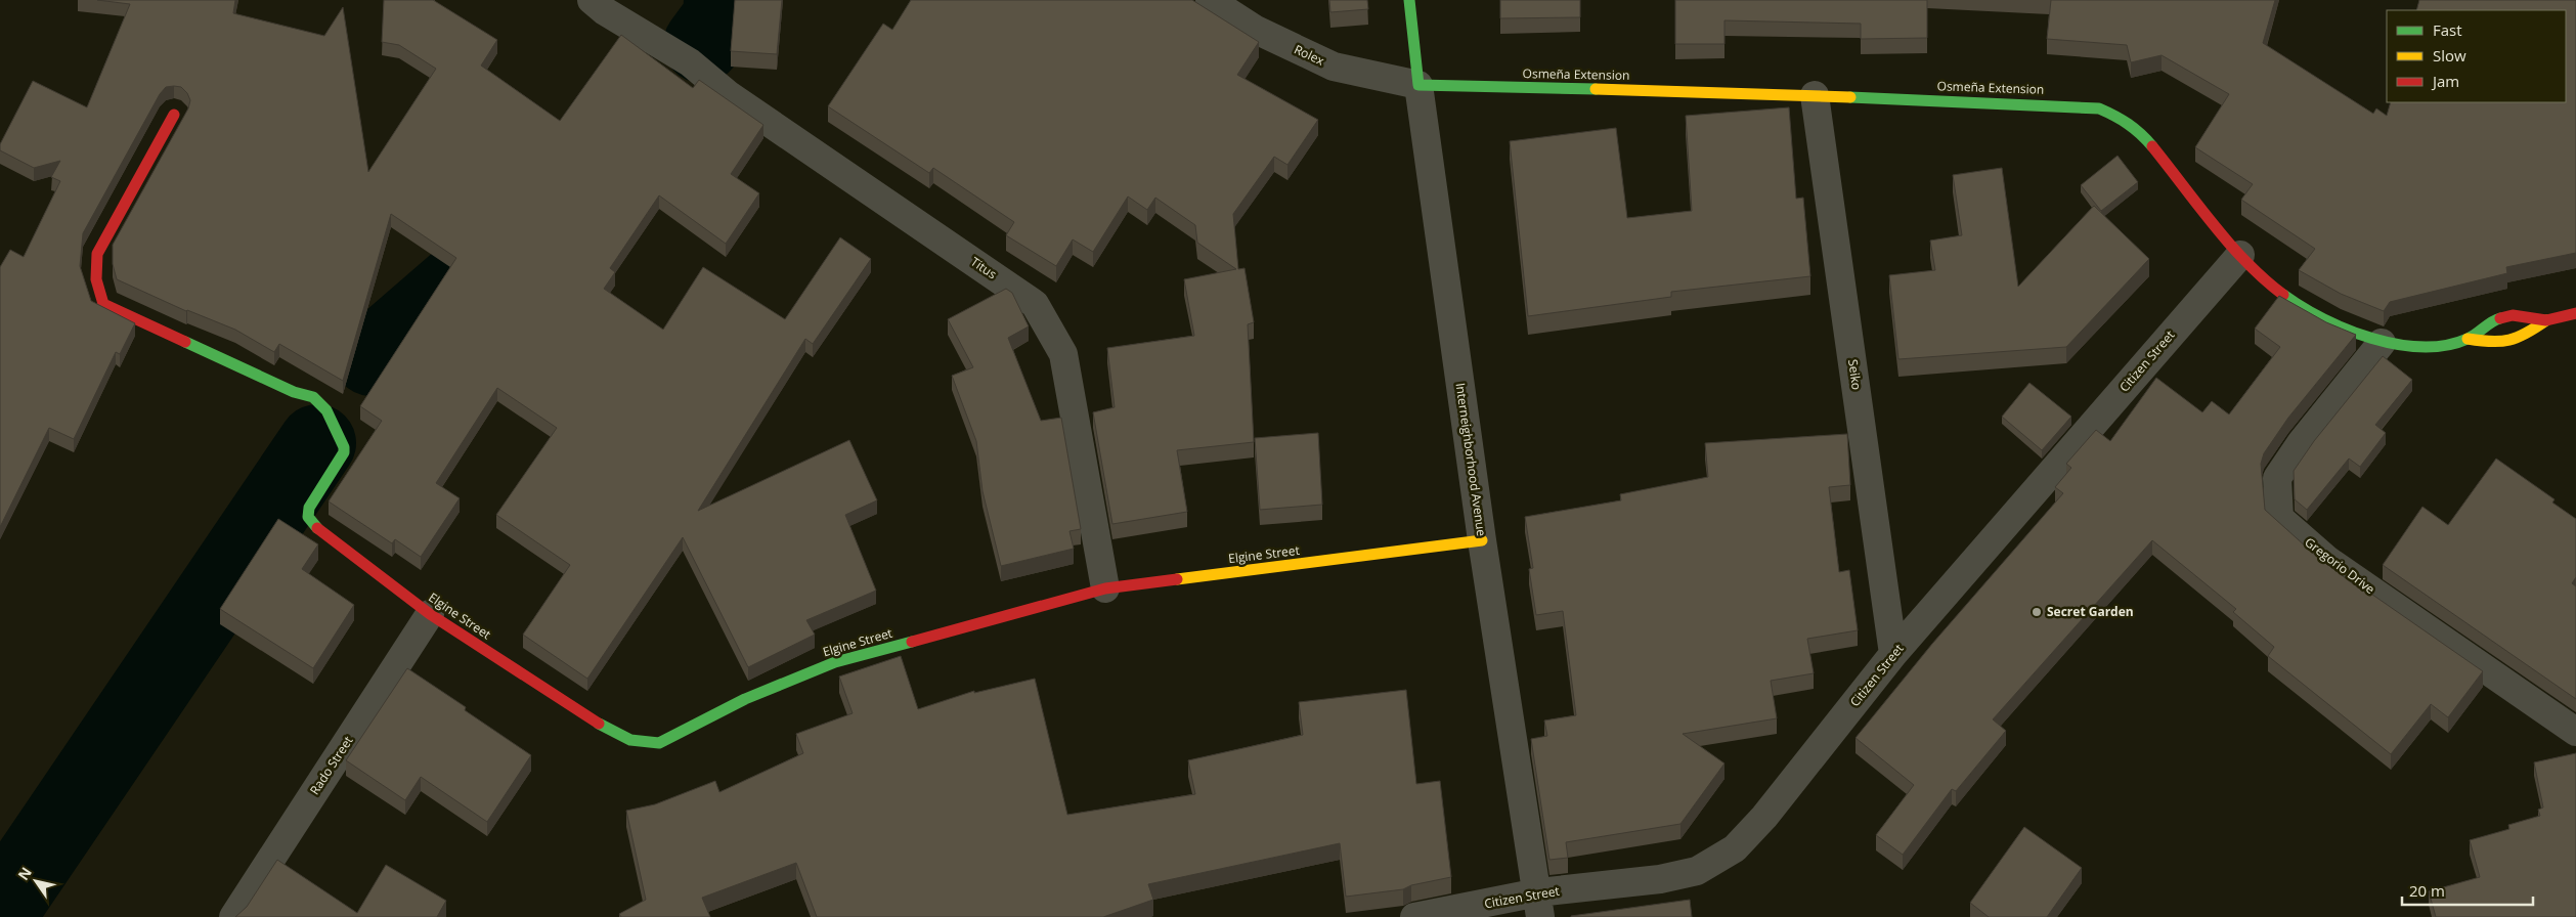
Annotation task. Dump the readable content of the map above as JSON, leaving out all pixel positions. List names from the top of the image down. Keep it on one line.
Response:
{"streets":{"street":["Rolex","Osmeña Extension","Titus","Citizen Street","Seiko","Interneighborhood Avenue","Elgine Street","Gregorio Drive","Rado Street"]},"crossings":[["Rolex","Osmeña Extension"],["Rolex","Interneighborhood Avenue"],["Osmeña Extension","Citizen Street"],["Osmeña Extension","Seiko"],["Osmeña Extension","Interneighborhood Avenue"],["Osmeña Extension","Gregorio Drive"],["Titus","Elgine Street"],["Citizen Street","Seiko"],["Citizen Street","Interneighborhood Avenue"],["Interneighborhood Avenue","Elgine Street"],["Elgine Street","Rado Street"]],"places":["Secret Garden"],"legend":["Fast","Slow","Jam"],"scale_bar":"20 m","north":"top left"}
